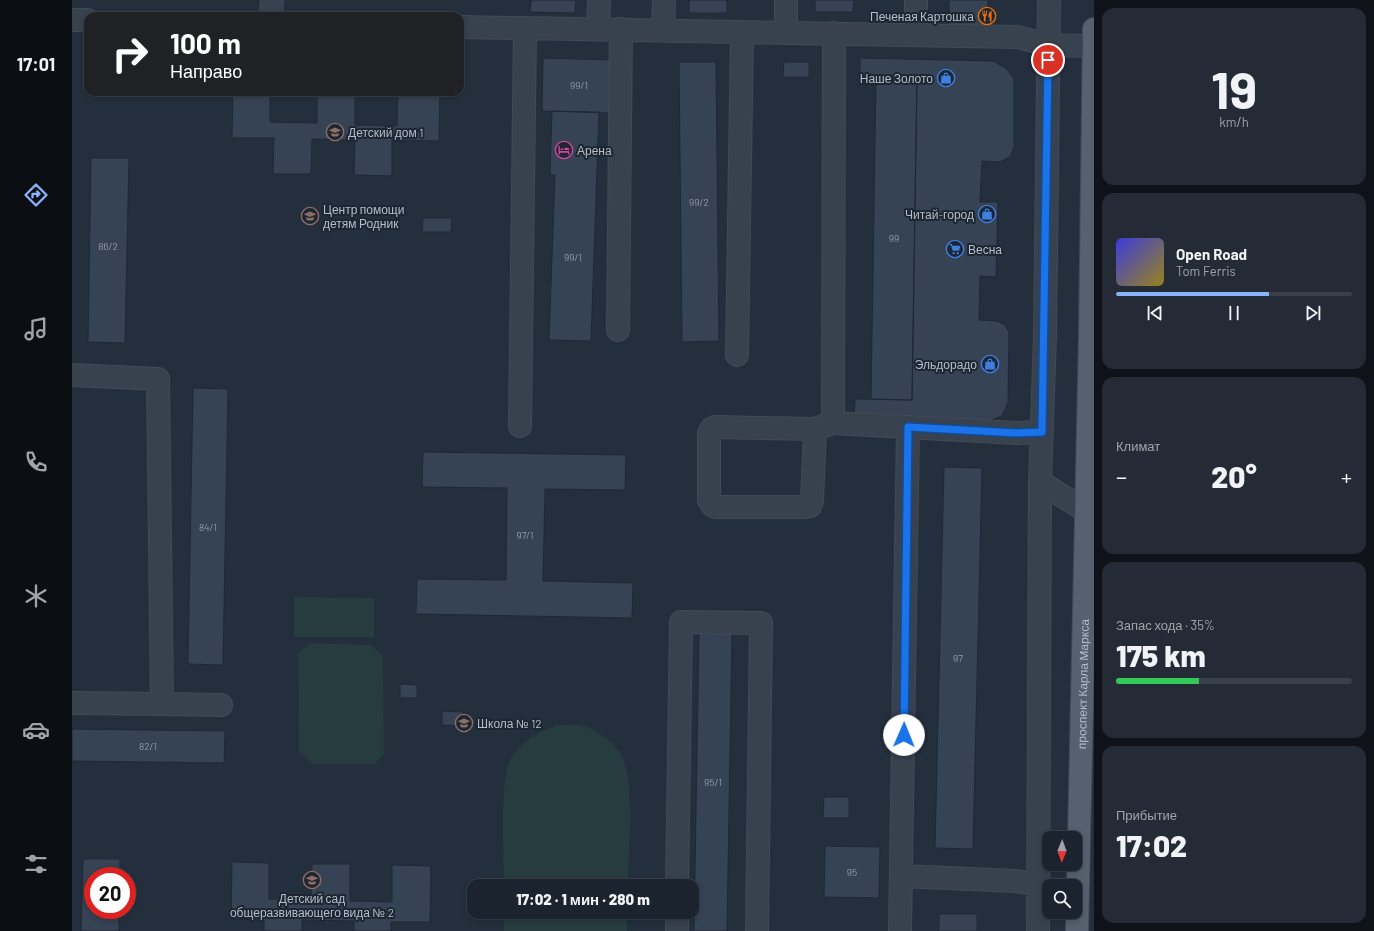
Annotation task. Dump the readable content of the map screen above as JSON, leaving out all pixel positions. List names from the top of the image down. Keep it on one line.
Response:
{"streets":{"main road":["проспект Карла Маркса"]},"places":{"restaurant":["Печеная Картошка"],"shop":["Наше Золото","Читай-город","Эльдорадо"],"school or university":["Детский дом 1","Центр помощи детям Родник","Школа № 12","Детский сад общеразвивающего вида № 2"],"hotel":["Арена"],"supermarket":["Весна"]},"house_numbers":["99/1","99/2","99","86/2","99/1","84/1","97/1","97","82/1","95/1","95"],"north":"bottom","page":{"tabs":"17:01","tile":[["19","km/h"],"Климат",["Запас хода · 35%","175 km"],["Прибытие","17:02"]],"turn":["100 m","Направо"],"song":["Open Road","Tom Ferris"],"heat":["−","20°","+"],"limit":"20","trip":"17:02 · 1 мин · 280 m"}}
